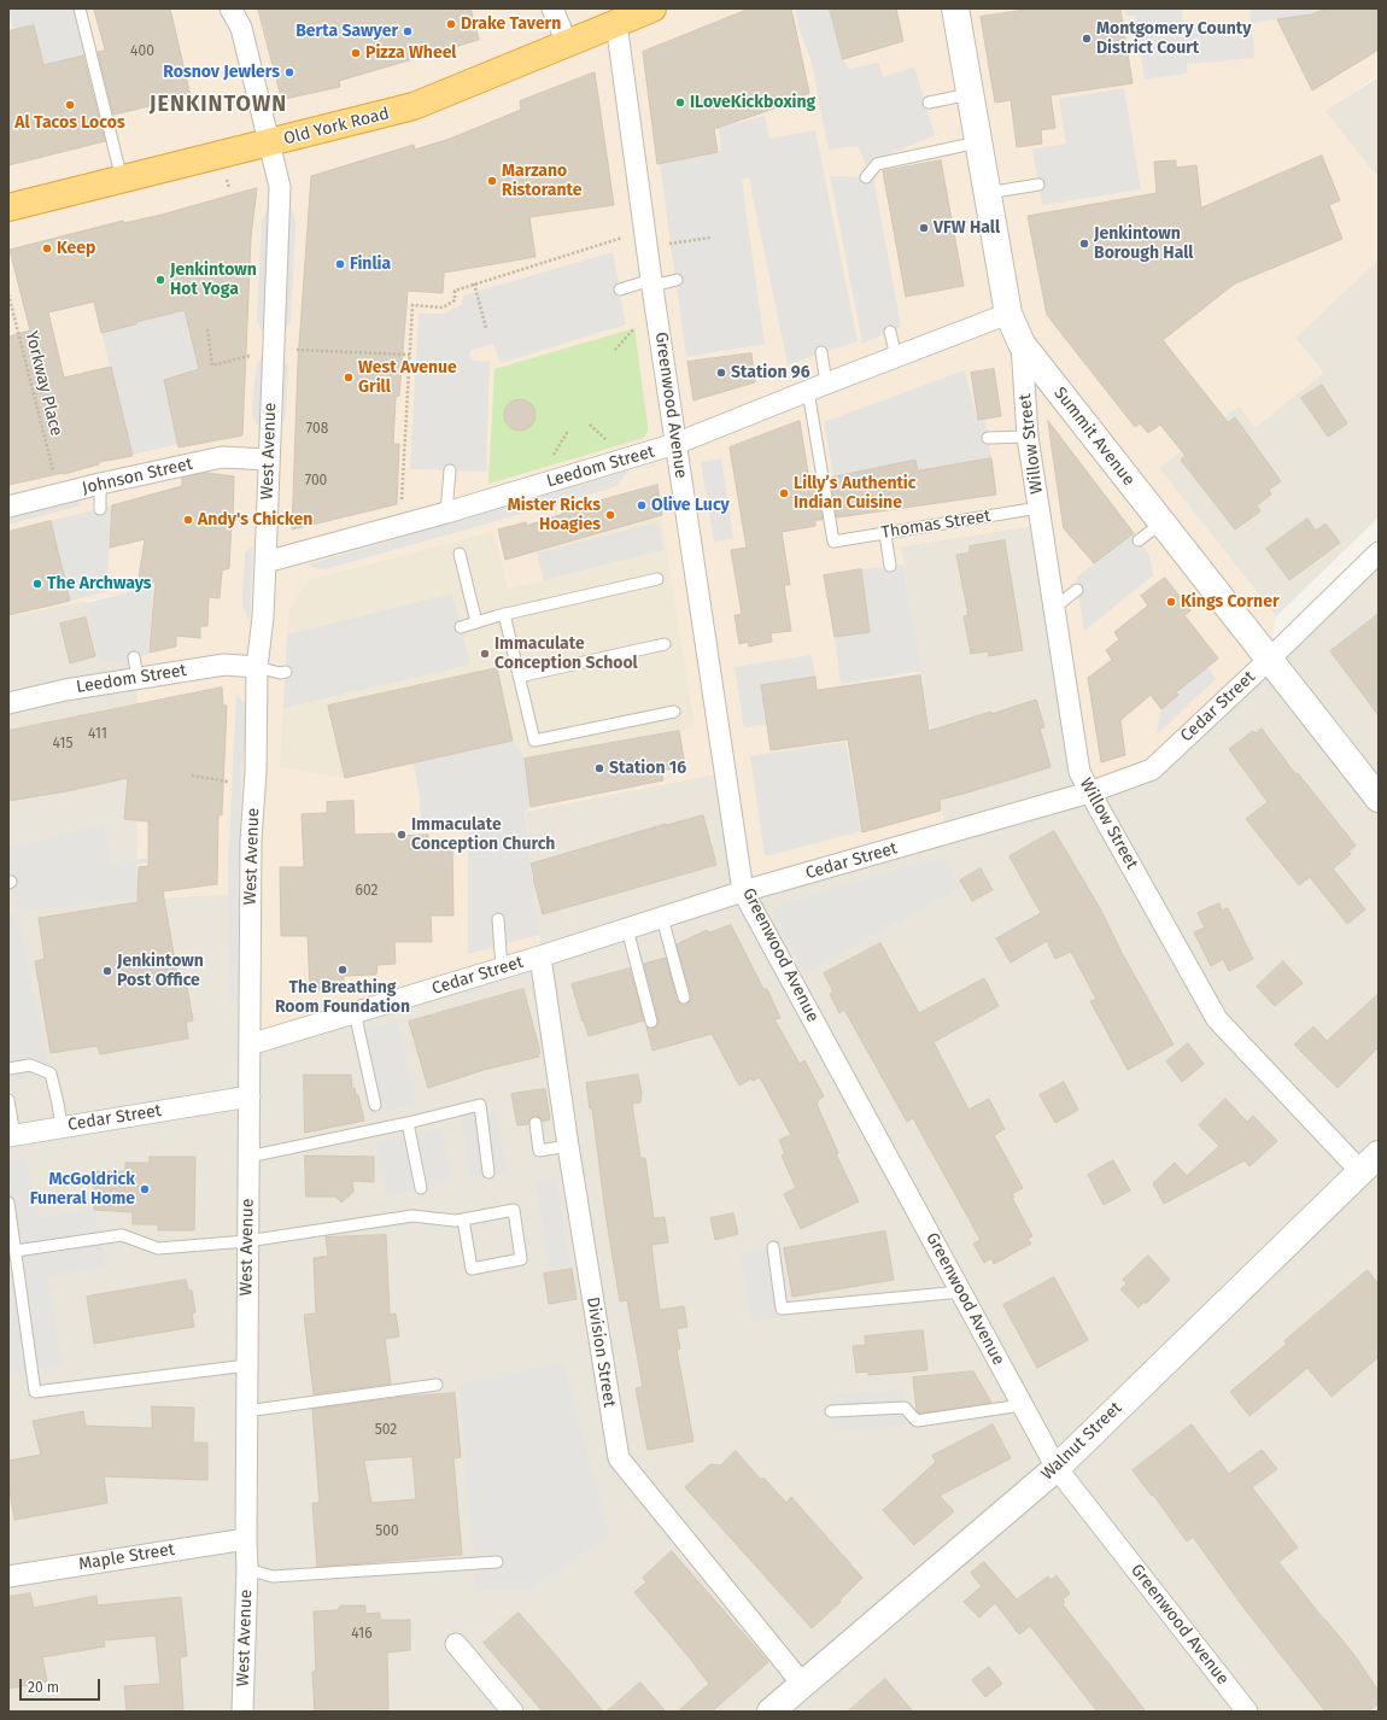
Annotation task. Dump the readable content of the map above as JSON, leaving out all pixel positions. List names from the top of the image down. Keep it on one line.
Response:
{"streets":{"highway":["Old York Road"],"street":["Greenwood Avenue","Summit Avenue","Willow Street","West Avenue","Leedom Street","Johnson Street","Cedar Street","Division Street","Walnut Street","Maple Street"],"lane":["Thomas Street"],"path":["Yorkway Place"]},"crossings":[["Old York Road","Greenwood Avenue"],["Old York Road","West Avenue"],["Greenwood Avenue","Leedom Street"],["Greenwood Avenue","Cedar Street"],["Greenwood Avenue","Walnut Street"],["Summit Avenue","Willow Street"],["Summit Avenue","Leedom Street"],["Summit Avenue","Cedar Street"],["Willow Street","Thomas Street"],["Willow Street","Cedar Street"],["Willow Street","Walnut Street"],["West Avenue","Leedom Street"],["West Avenue","Johnson Street"],["West Avenue","Cedar Street"],["West Avenue","Maple Street"],["Leedom Street","Thomas Street"],["Cedar Street","Division Street"],["Division Street","Walnut Street"]],"districts":["JENKINTOWN"],"places":["Drake Tavern","Berta Sawyer","Montgomery County District Court","Pizza Wheel","Rosnov Jewlers","ILoveKickboxing","Al Tacos Locos","Marzano Ristorante","VFW Hall","Jenkintown Borough Hall","Keep","Finlia","Jenkintown Hot Yoga","Station 96","West Avenue Grill","Lilly’s Authentic Indian Cuisine","Olive Lucy","Mister Ricks Hoagies","Andy's Chicken","The Archways","Kings Corner","Immaculate Conception School","Station 16","Immaculate Conception Church","The Breathing Room Foundation","Jenkintown Post Office","McGoldrick Funeral Home"],"house_numbers":["400","708","700","411","415","602","502","500","416"],"scale_bar":"20 m"}
